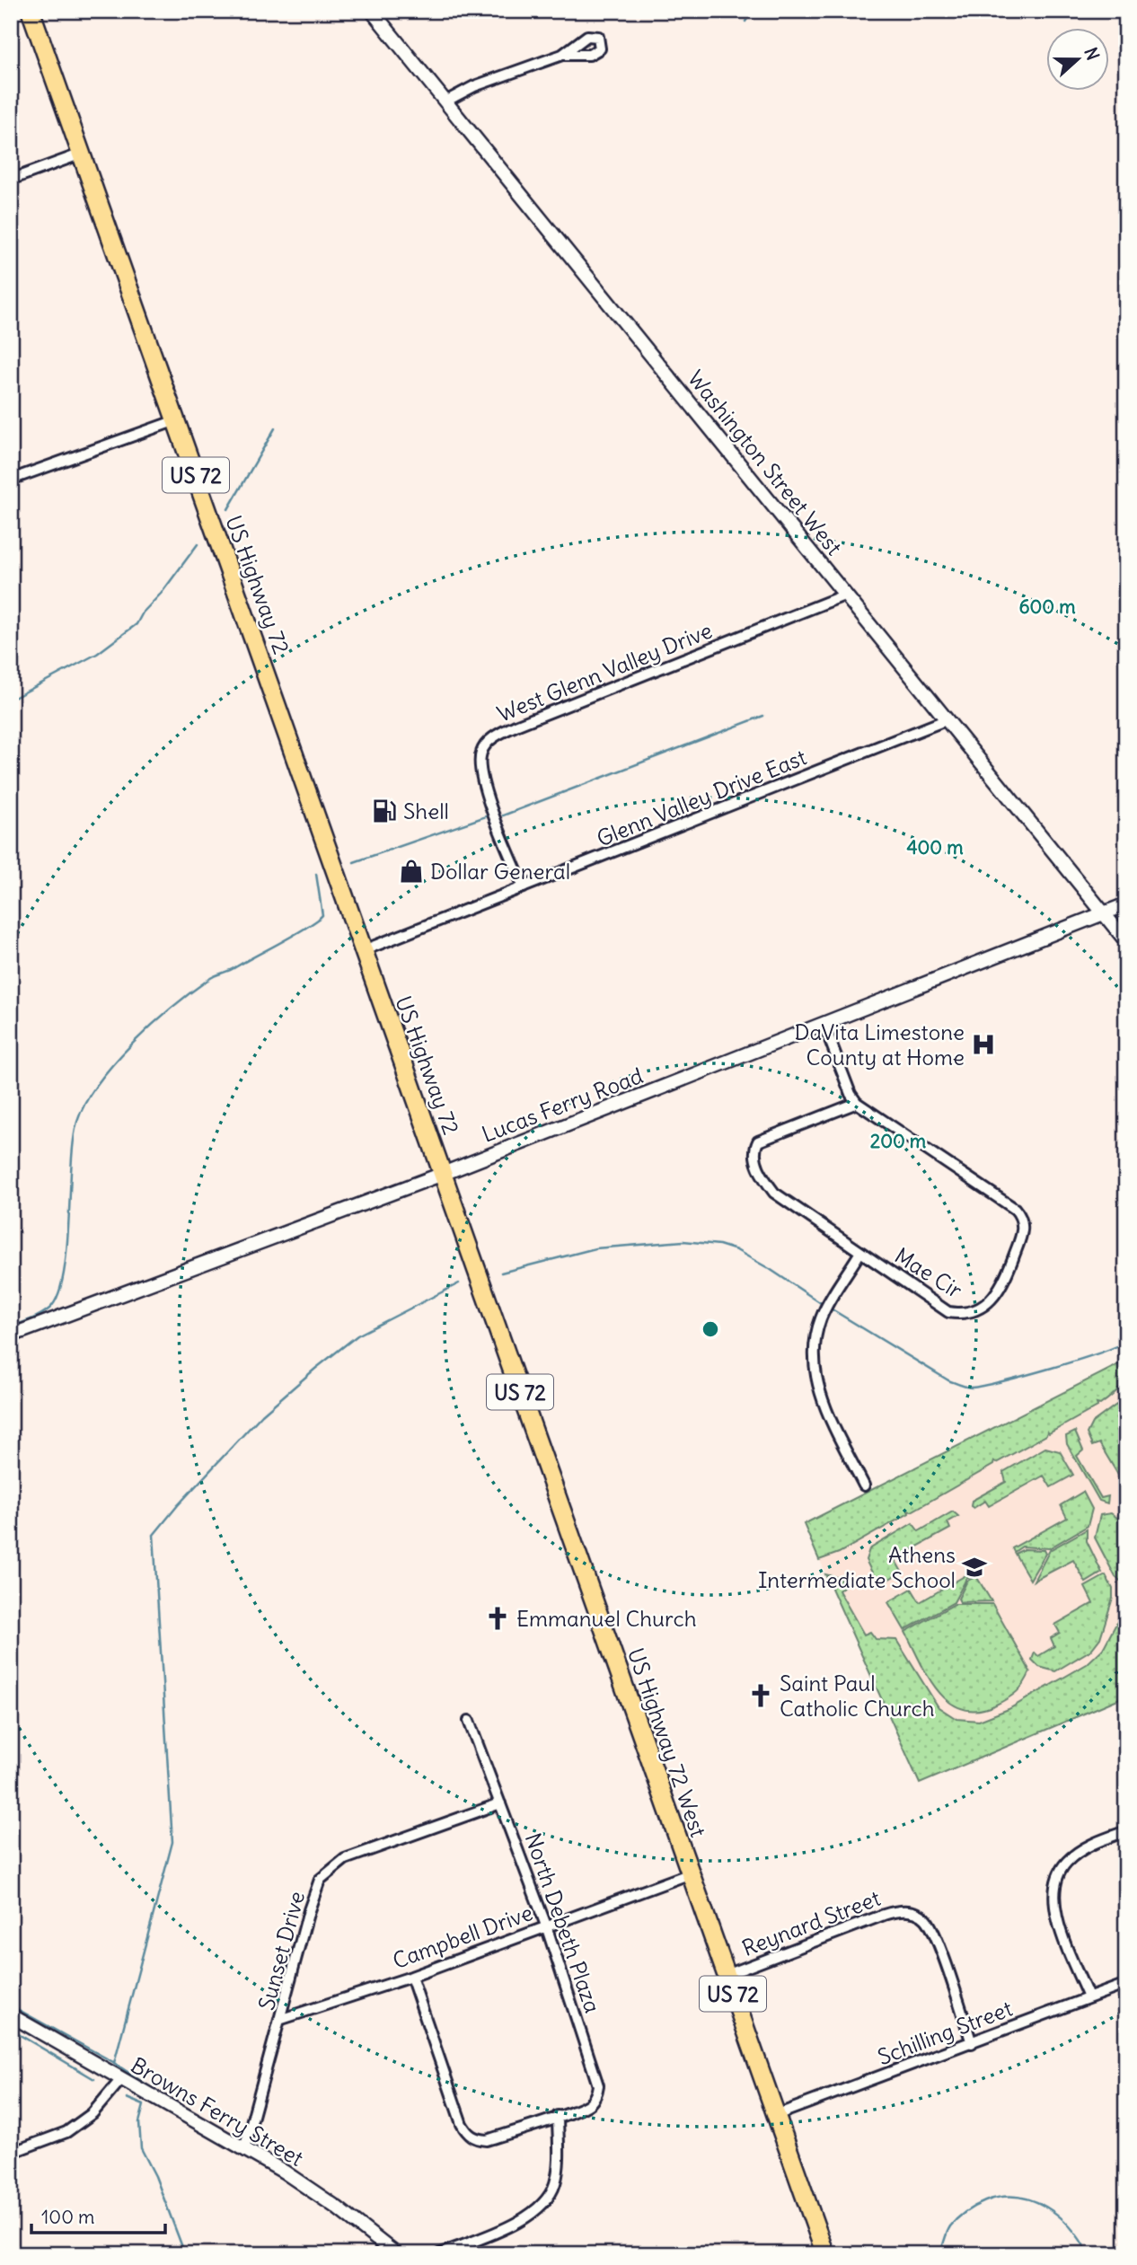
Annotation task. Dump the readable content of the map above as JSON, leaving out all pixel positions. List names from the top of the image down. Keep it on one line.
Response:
{"streets":{"highway":["US 72","US Highway 72","US Highway 72 West"],"street":["Washington Street West","West Glenn Valley Drive","Glenn Valley Drive East","Lucas Ferry Road","Mae Cir","North Debeth Plaza","Reynard Street","Campbell Drive","Sunset Drive","Schilling Street","Browns Ferry Street"]},"crossings":[["Washington Street West","West Glenn Valley Drive"],["Washington Street West","Glenn Valley Drive East"],["Washington Street West","Lucas Ferry Road"],["US Highway 72","Glenn Valley Drive East"],["US Highway 72","Lucas Ferry Road"],["US Highway 72","US Highway 72 West"],["West Glenn Valley Drive","Glenn Valley Drive East"],["Lucas Ferry Road","US Highway 72 West"],["US Highway 72 West","Reynard Street"],["US Highway 72 West","Campbell Drive"],["US Highway 72 West","Schilling Street"],["North Debeth Plaza","Campbell Drive"],["North Debeth Plaza","Sunset Drive"],["Reynard Street","Schilling Street"],["Campbell Drive","Sunset Drive"],["Sunset Drive","Browns Ferry Street"]],"places":{"fuel station":["Shell"],"shop":["Dollar General"],"hospital":["DaVita Limestone County at Home"],"school or university":["Athens Intermediate School"],"church":["Emmanuel Church","Saint Paul Catholic Church"]},"scale_bar":"100 m","north":"right","rings":["600 m","400 m","200 m"]}
